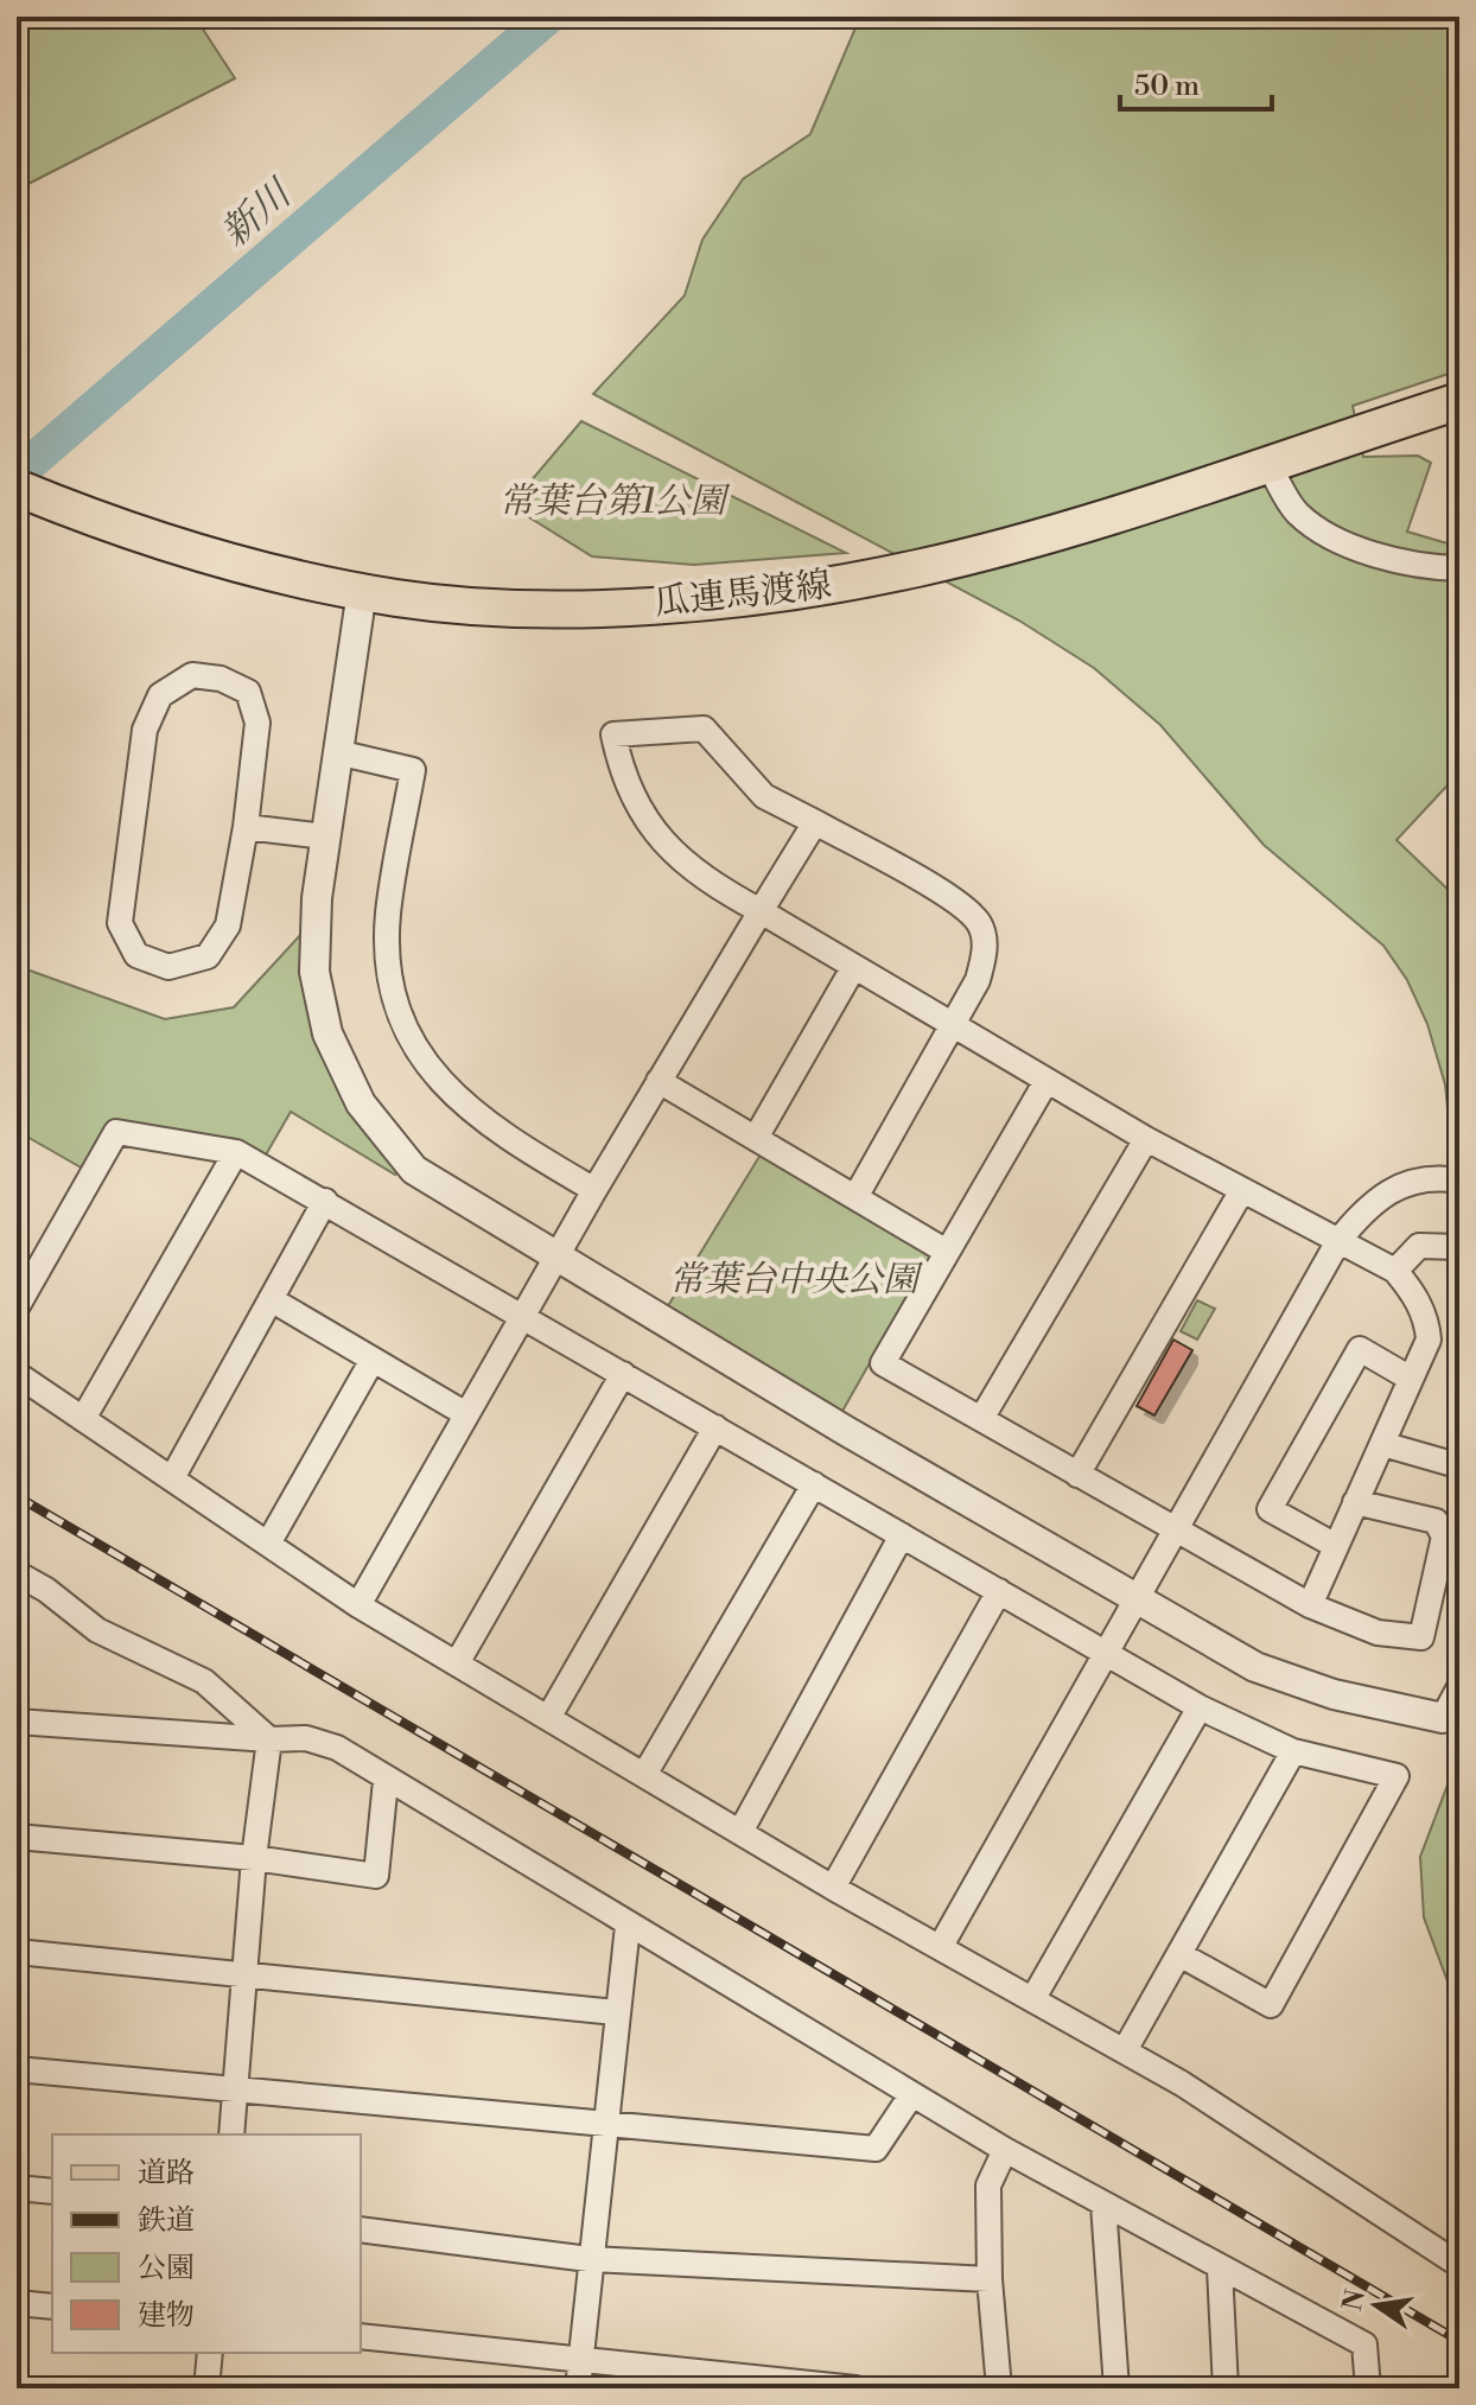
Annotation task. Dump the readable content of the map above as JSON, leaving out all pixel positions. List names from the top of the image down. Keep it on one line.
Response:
{"streets":{"main road":["瓜連馬渡線"]},"water":["新川"],"parks":["常葉台第1公園","常葉台中央公園"],"legend":["道路","鉄道","公園","建物"],"scale_bar":"50 m","north":"left"}
